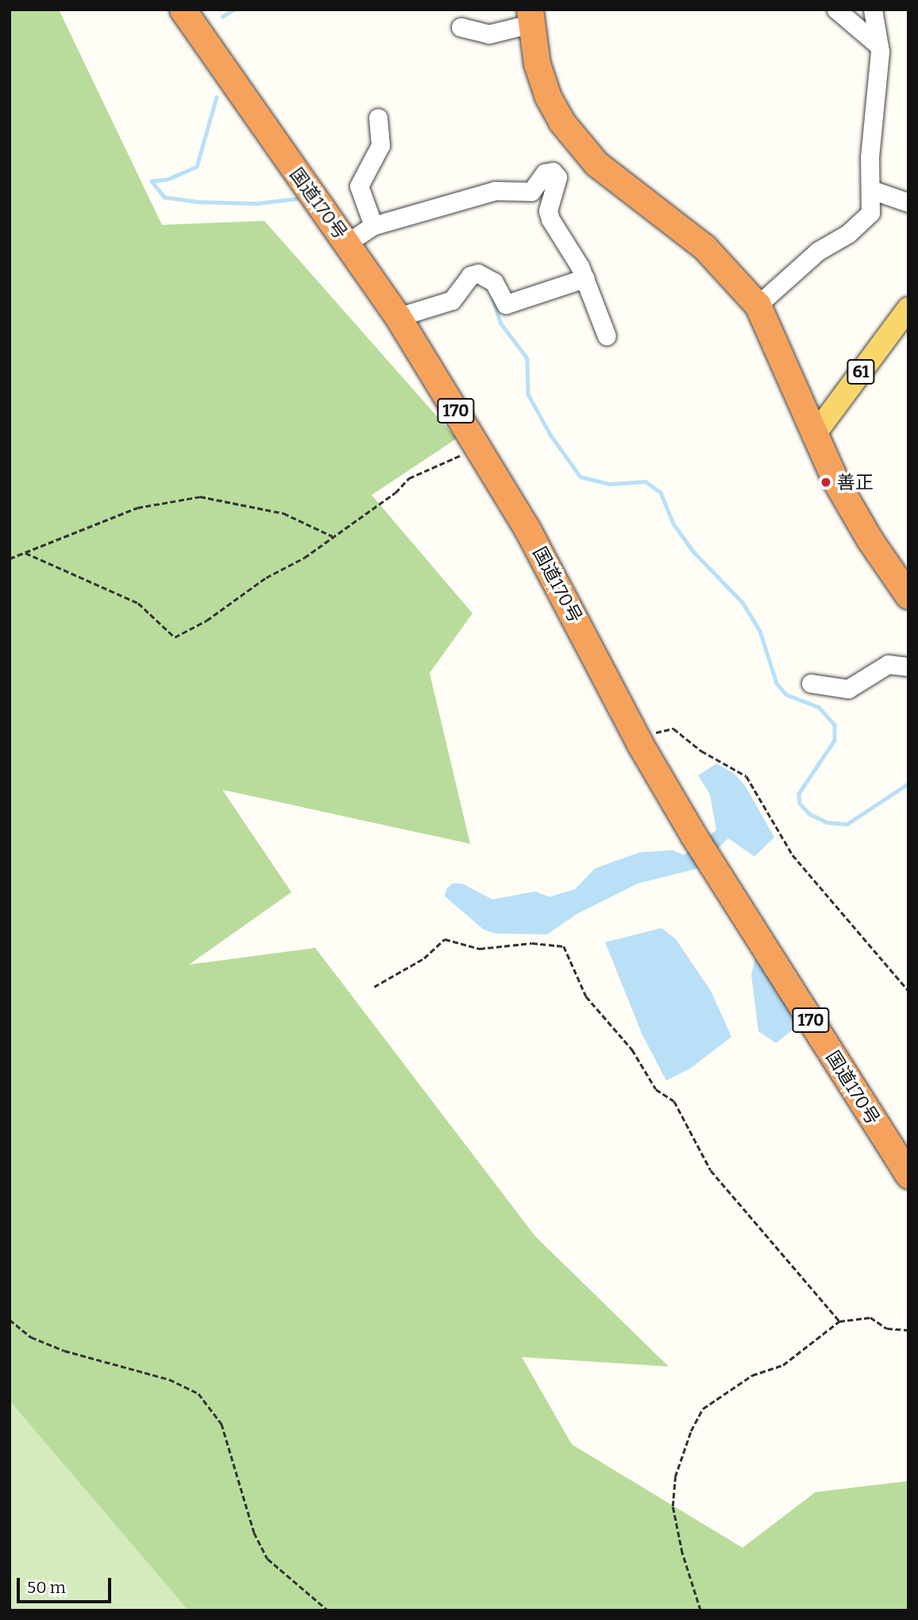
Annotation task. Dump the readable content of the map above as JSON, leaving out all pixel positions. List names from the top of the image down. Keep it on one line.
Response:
{"streets":{"highway":["国道170号","170"],"main road":["61"]},"places":["善正"],"scale_bar":"50 m"}
